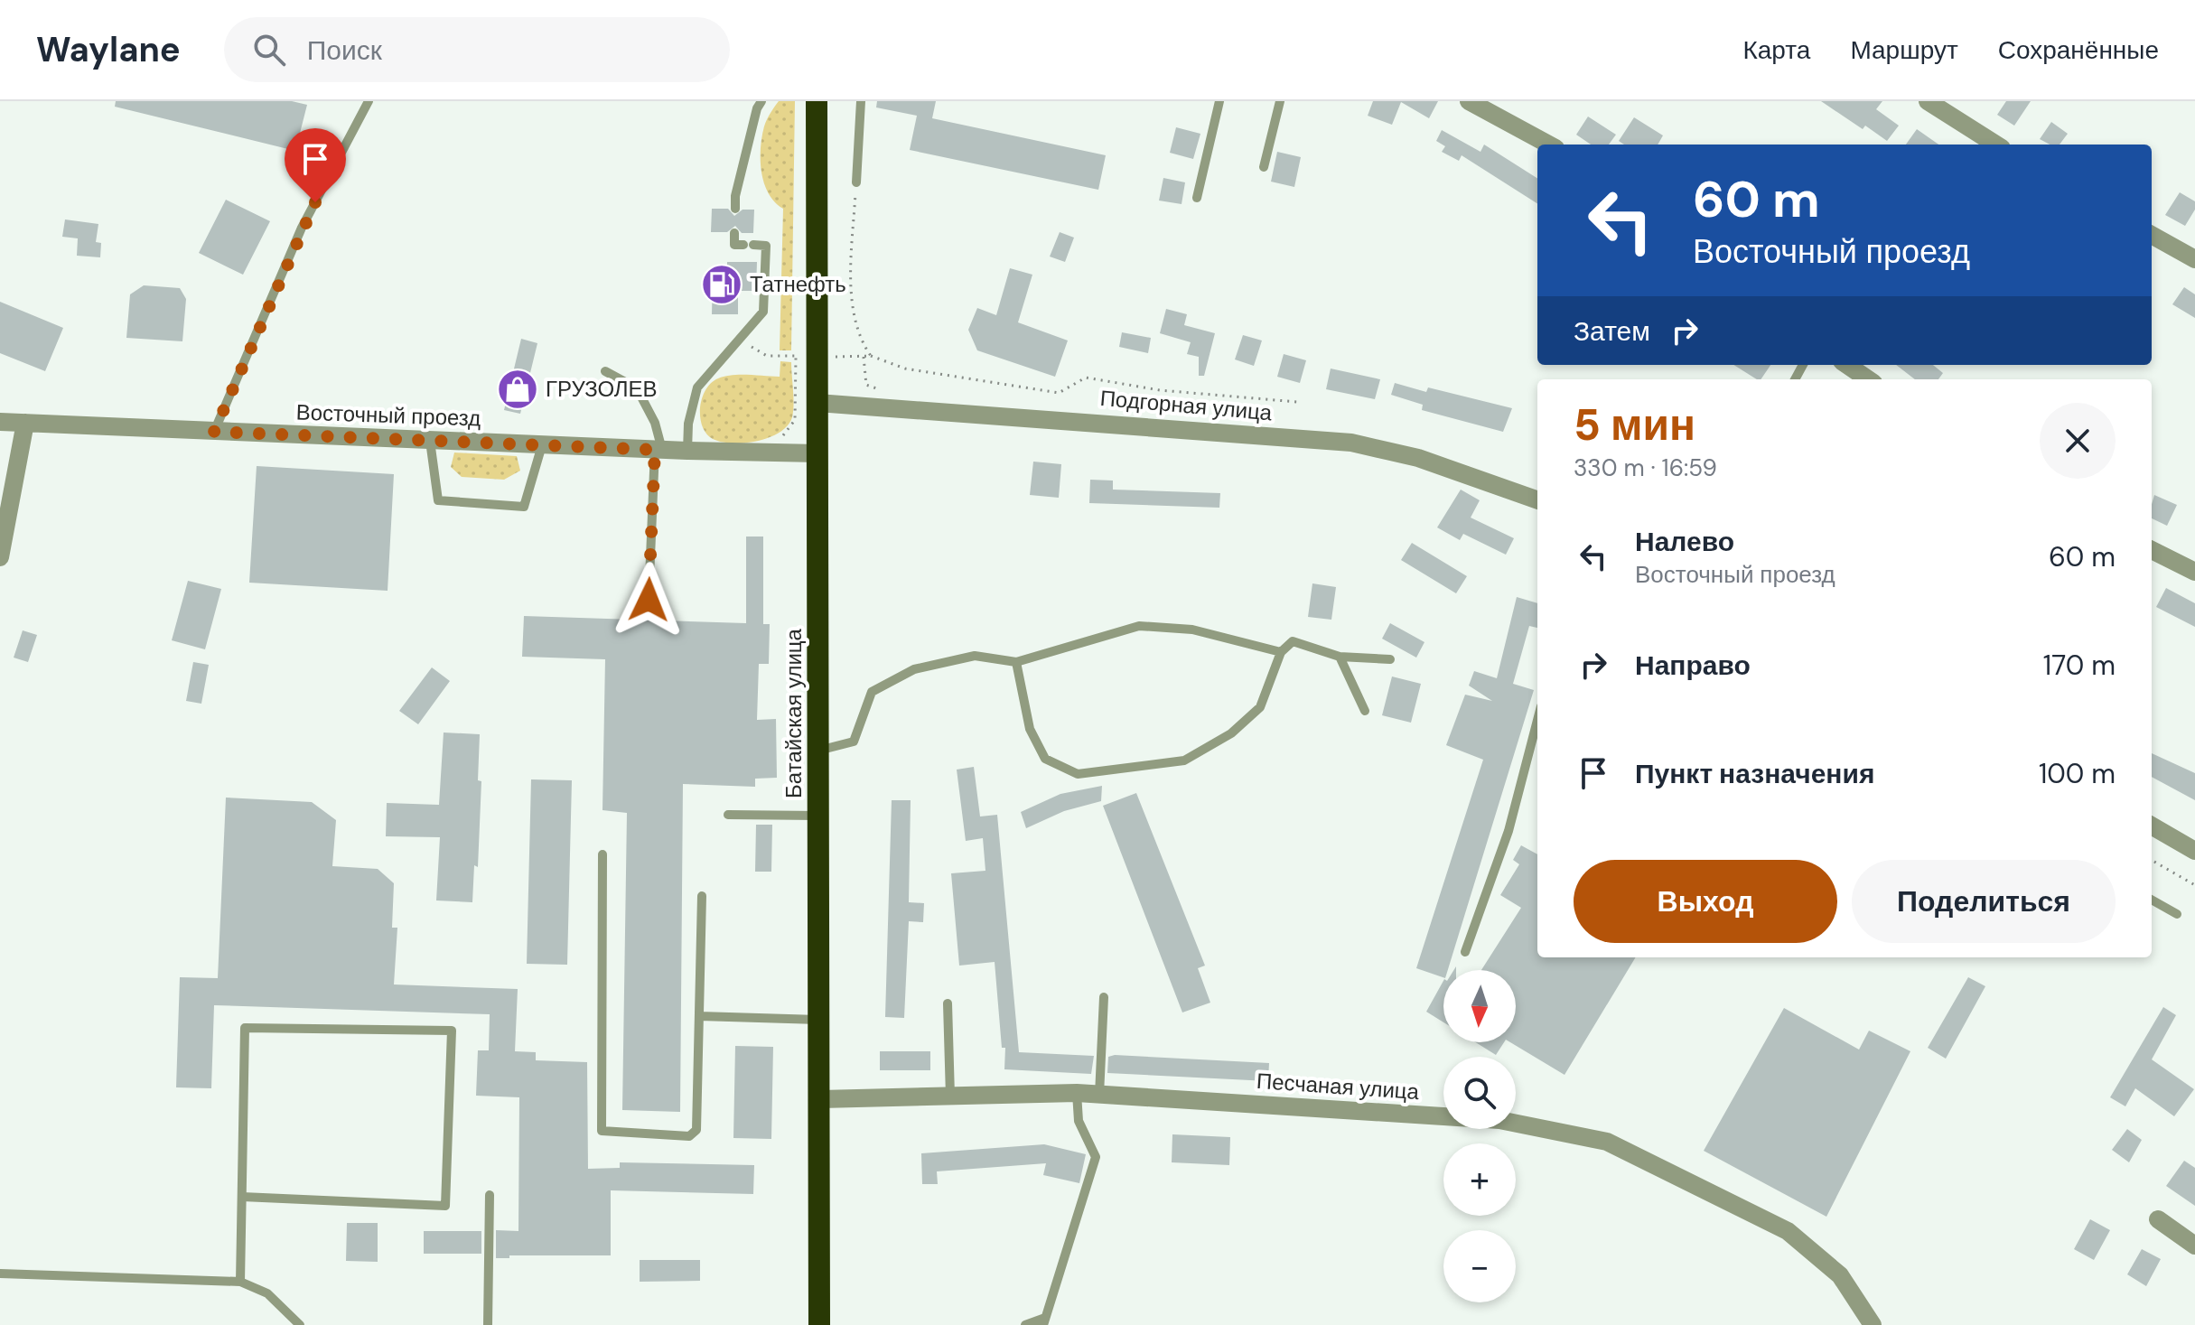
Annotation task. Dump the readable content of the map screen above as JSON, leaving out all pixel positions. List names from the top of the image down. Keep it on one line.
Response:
{"streets":{"highway":["Батайская улица"],"street":["Подгорная улица","Восточный проезд","Песчаная улица"]},"crossings":[["Подгорная улица","Батайская улица"],["Восточный проезд","Батайская улица"],["Батайская улица","Песчаная улица"]],"places":{"fuel station":["Татнефть"],"shop":["ГРУЗОЛЕВ"]},"north":"bottom","page":{"header":"Waylane","search":"Поиск","nav":["Карта","Маршрут","Сохранённые"],"turn":["60 m","Восточный проезд"],"then":"Затем","heading":["5 мин","330 m · 16:59"],"list":[{"name":"Налево","note":"Восточный проезд","value":"60 m"},{"name":"Направо","value":"170 m"},{"name":"Пункт назначения","value":"100 m"}],"buttons":["Выход","Поделиться"],"map_buttons":["+","−"]}}
